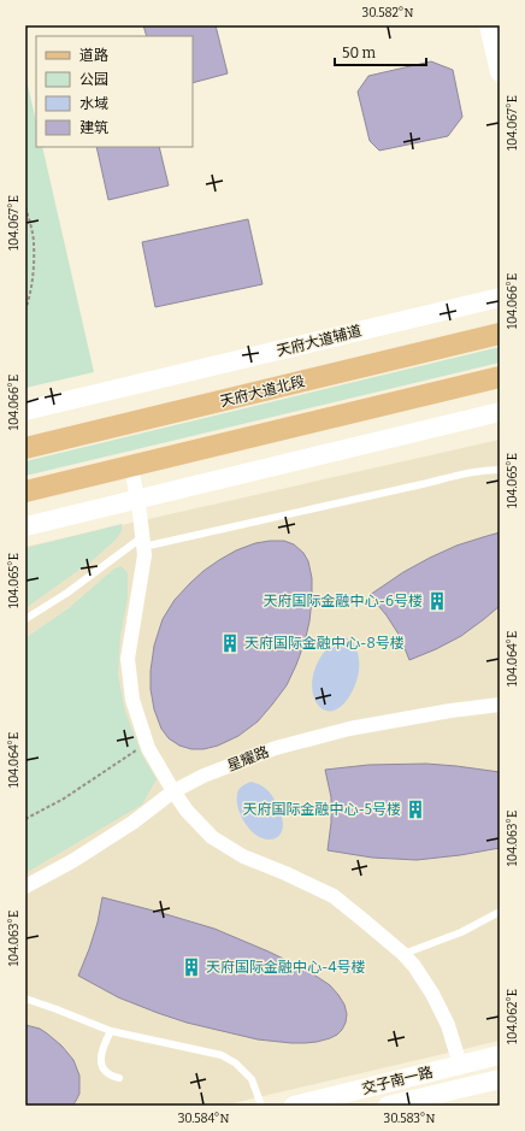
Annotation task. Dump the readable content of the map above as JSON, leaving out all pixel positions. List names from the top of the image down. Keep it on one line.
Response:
{"streets":{"main road":["天府大道北段"],"street":["天府大道辅道","星耀路","交子南一路"]},"places":{"building":["天府国际金融中心-6号楼","天府国际金融中心-8号楼","天府国际金融中心-5号楼","天府国际金融中心-4号楼"]},"legend":["道路","公园","水域","建筑"],"scale_bar":"50 m","coordinates":["30.582°N","104.067°E","104.066°E","104.065°E","104.064°E","104.063°E","104.062°E","30.584°N","30.583°N"]}
